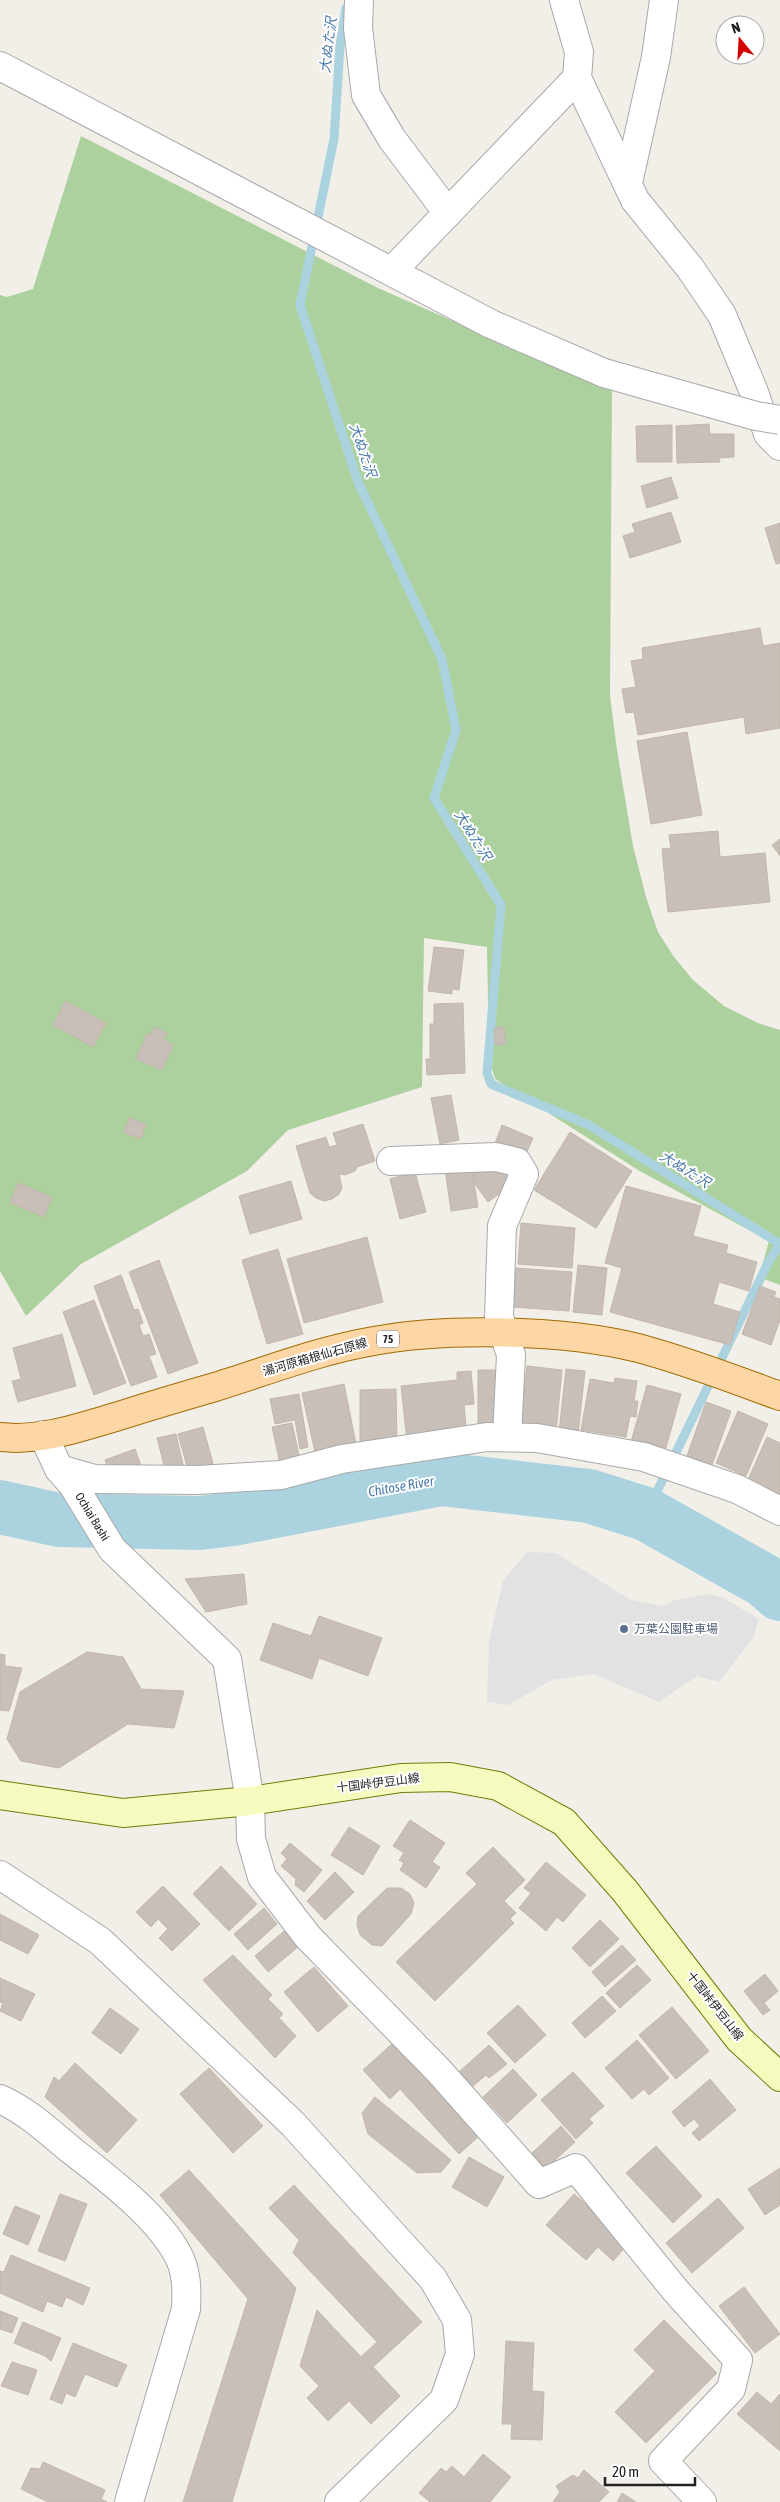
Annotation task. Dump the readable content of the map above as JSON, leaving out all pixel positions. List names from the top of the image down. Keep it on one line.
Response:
{"streets":{"main road":["75","湯河原箱根仙石原線","十国峠伊豆山線"],"street":["Ochiai Bashi"]},"crossings":[["湯河原箱根仙石原線","Ochiai Bashi"],["Ochiai Bashi","十国峠伊豆山線"]],"water":["大ぬた沢","Chitose River"],"places":["万葉公園駐車場"],"scale_bar":"20 m","north":"top"}
